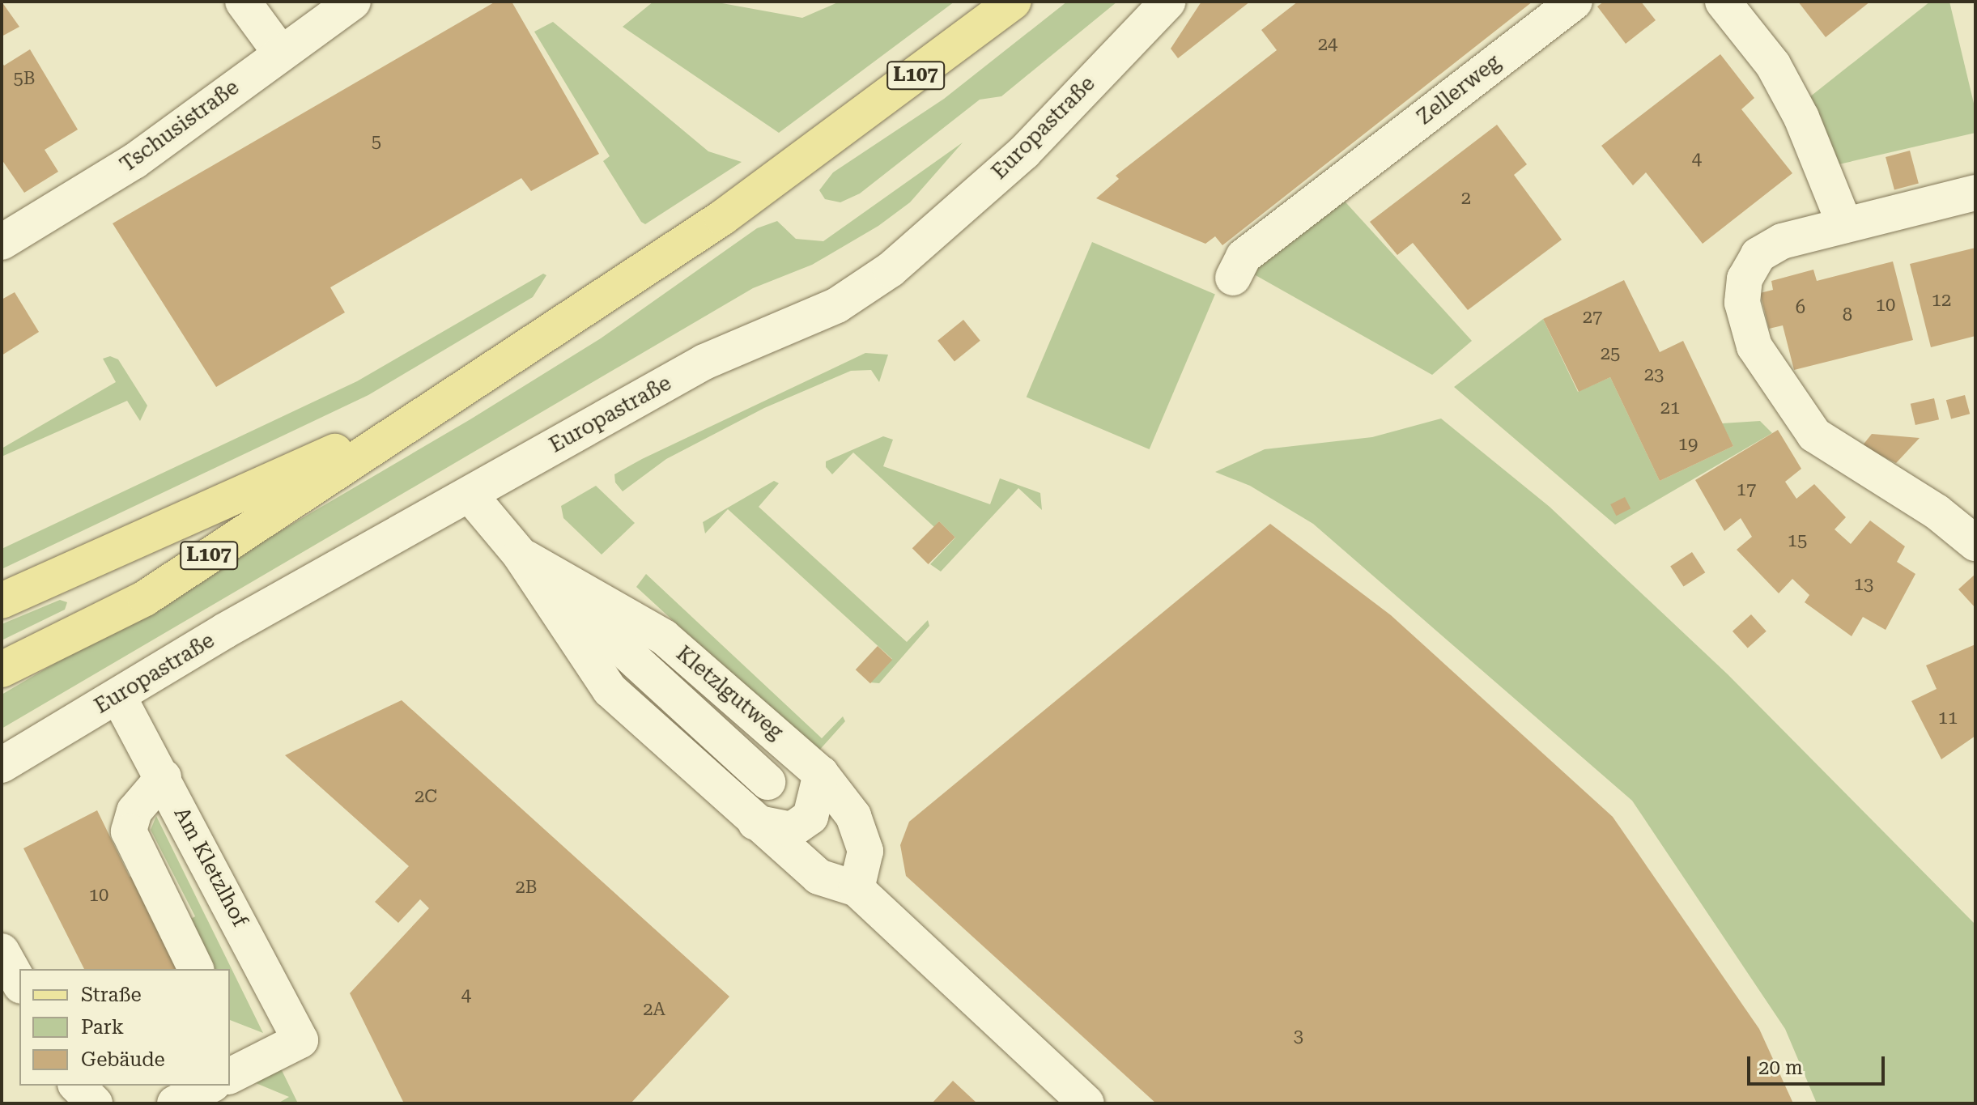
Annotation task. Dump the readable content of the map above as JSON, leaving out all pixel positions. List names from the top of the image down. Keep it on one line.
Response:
{"streets":{"main road":["L107"],"street":["Zellerweg","Tschusistraße","Europastraße","Kletzlgutweg","Am Kletzlhof"]},"crossings":[["Europastraße","Kletzlgutweg"],["Europastraße","Am Kletzlhof"]],"house_numbers":["24","5B","5","4","2","12","10","6","8","27","25","23","21","19","17","15","13","11","2C","2B","10","4","2A","3"],"legend":["Straße","Park","Gebäude"],"scale_bar":"20 m"}
